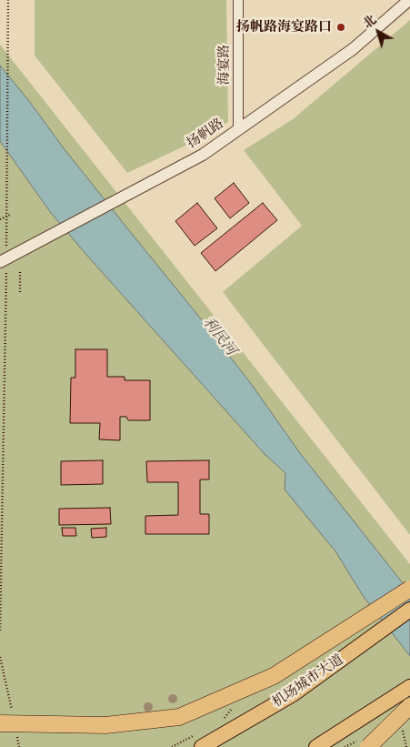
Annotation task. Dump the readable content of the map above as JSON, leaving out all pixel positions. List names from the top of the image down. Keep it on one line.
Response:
{"streets":{"main road":["机场城市大道"],"street":["海宴路","扬帆路"]},"crossings":[["海宴路","扬帆路"]],"water":["利民河"],"places":["扬帆路海宴路口"],"north":"top left"}
